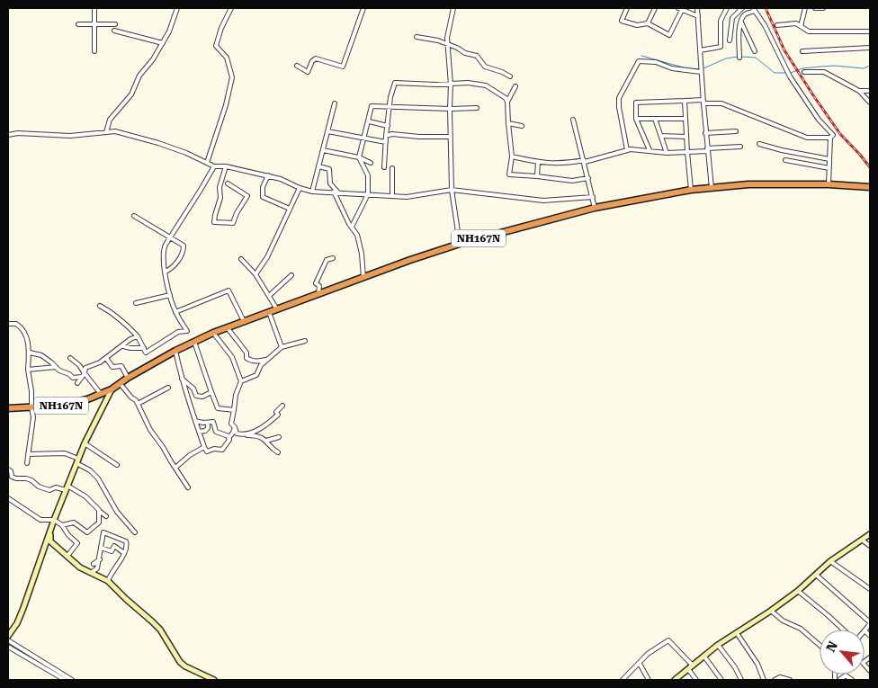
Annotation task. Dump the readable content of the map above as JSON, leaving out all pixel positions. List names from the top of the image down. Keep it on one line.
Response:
{"streets":{"highway":["NH167N"]},"north":"top left"}
